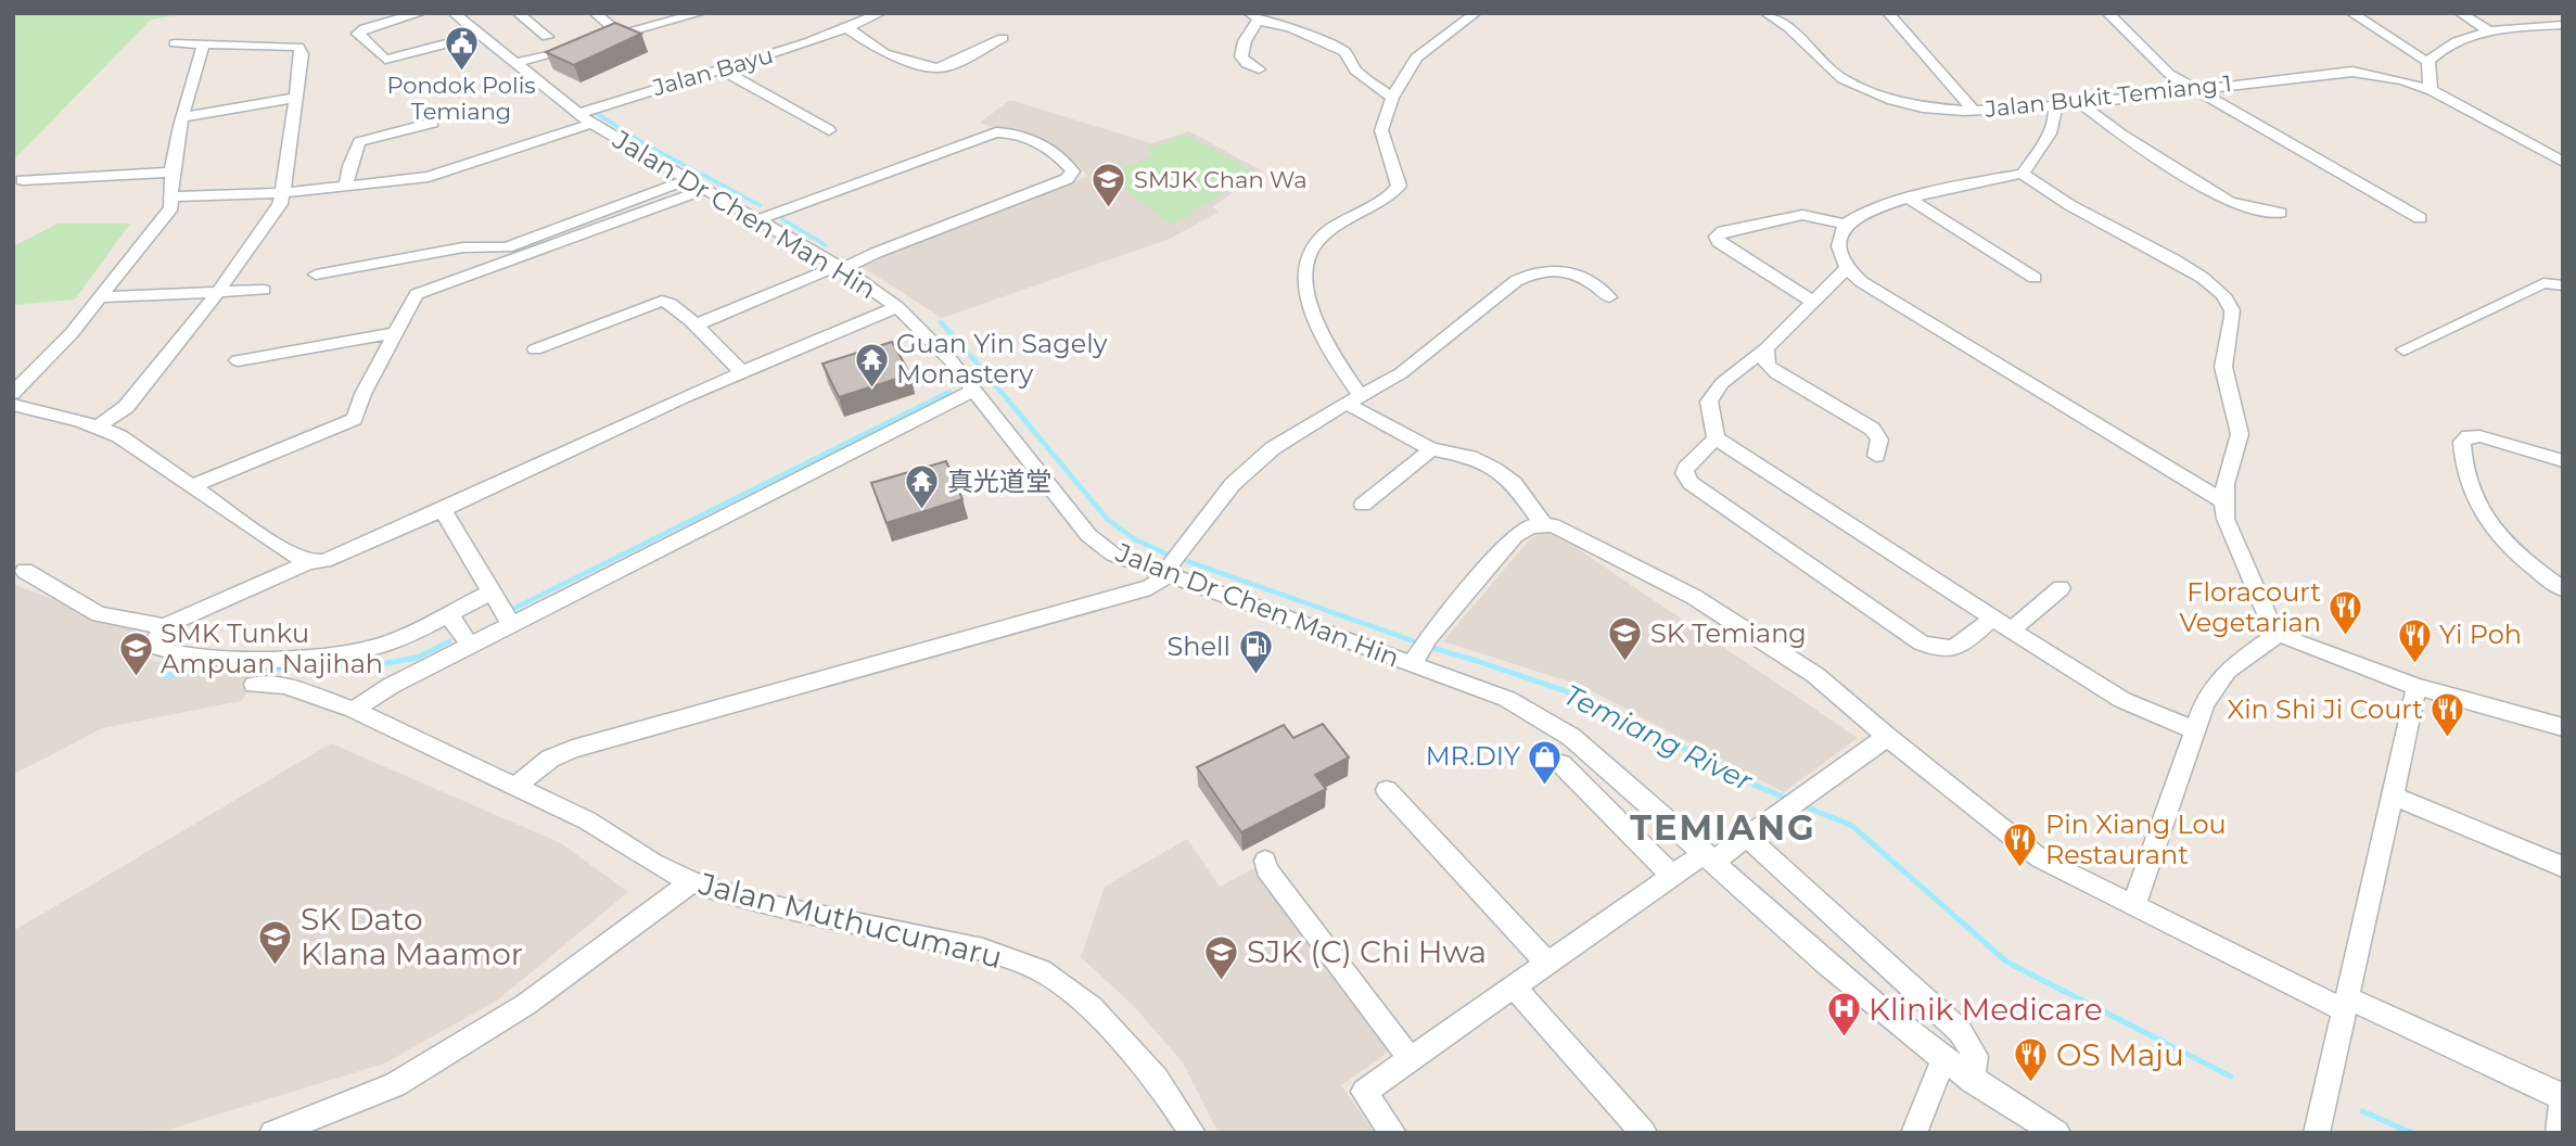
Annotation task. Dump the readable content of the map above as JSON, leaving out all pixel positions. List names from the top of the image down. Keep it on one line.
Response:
{"streets":{"street":["Jalan Bayu","Jalan Bukit Temiang 1","Jalan Dr Chen Man Hin","Jalan Muthucumaru"]},"crossings":[["Jalan Bayu","Jalan Dr Chen Man Hin"]],"districts":["TEMIANG"],"water":["Temiang River"],"places":{"public building":["Pondok Polis Temiang"],"school or university":["SMJK Chan Wa","SK Temiang","SMK Tunku Ampuan Najihah","SK Dato Klana Maamor","SJK (C) Chi Hwa"],"temple":["Guan Yin Sagely Monastery","真光道堂"],"restaurant":["Floracourt Vegetarian","Yi Poh","Xin Shi Ji Court","Pin Xiang Lou Restaurant","OS Maju"],"fuel station":["Shell"],"shop":["MR.DIY"],"hospital":["Klinik Medicare"]}}
